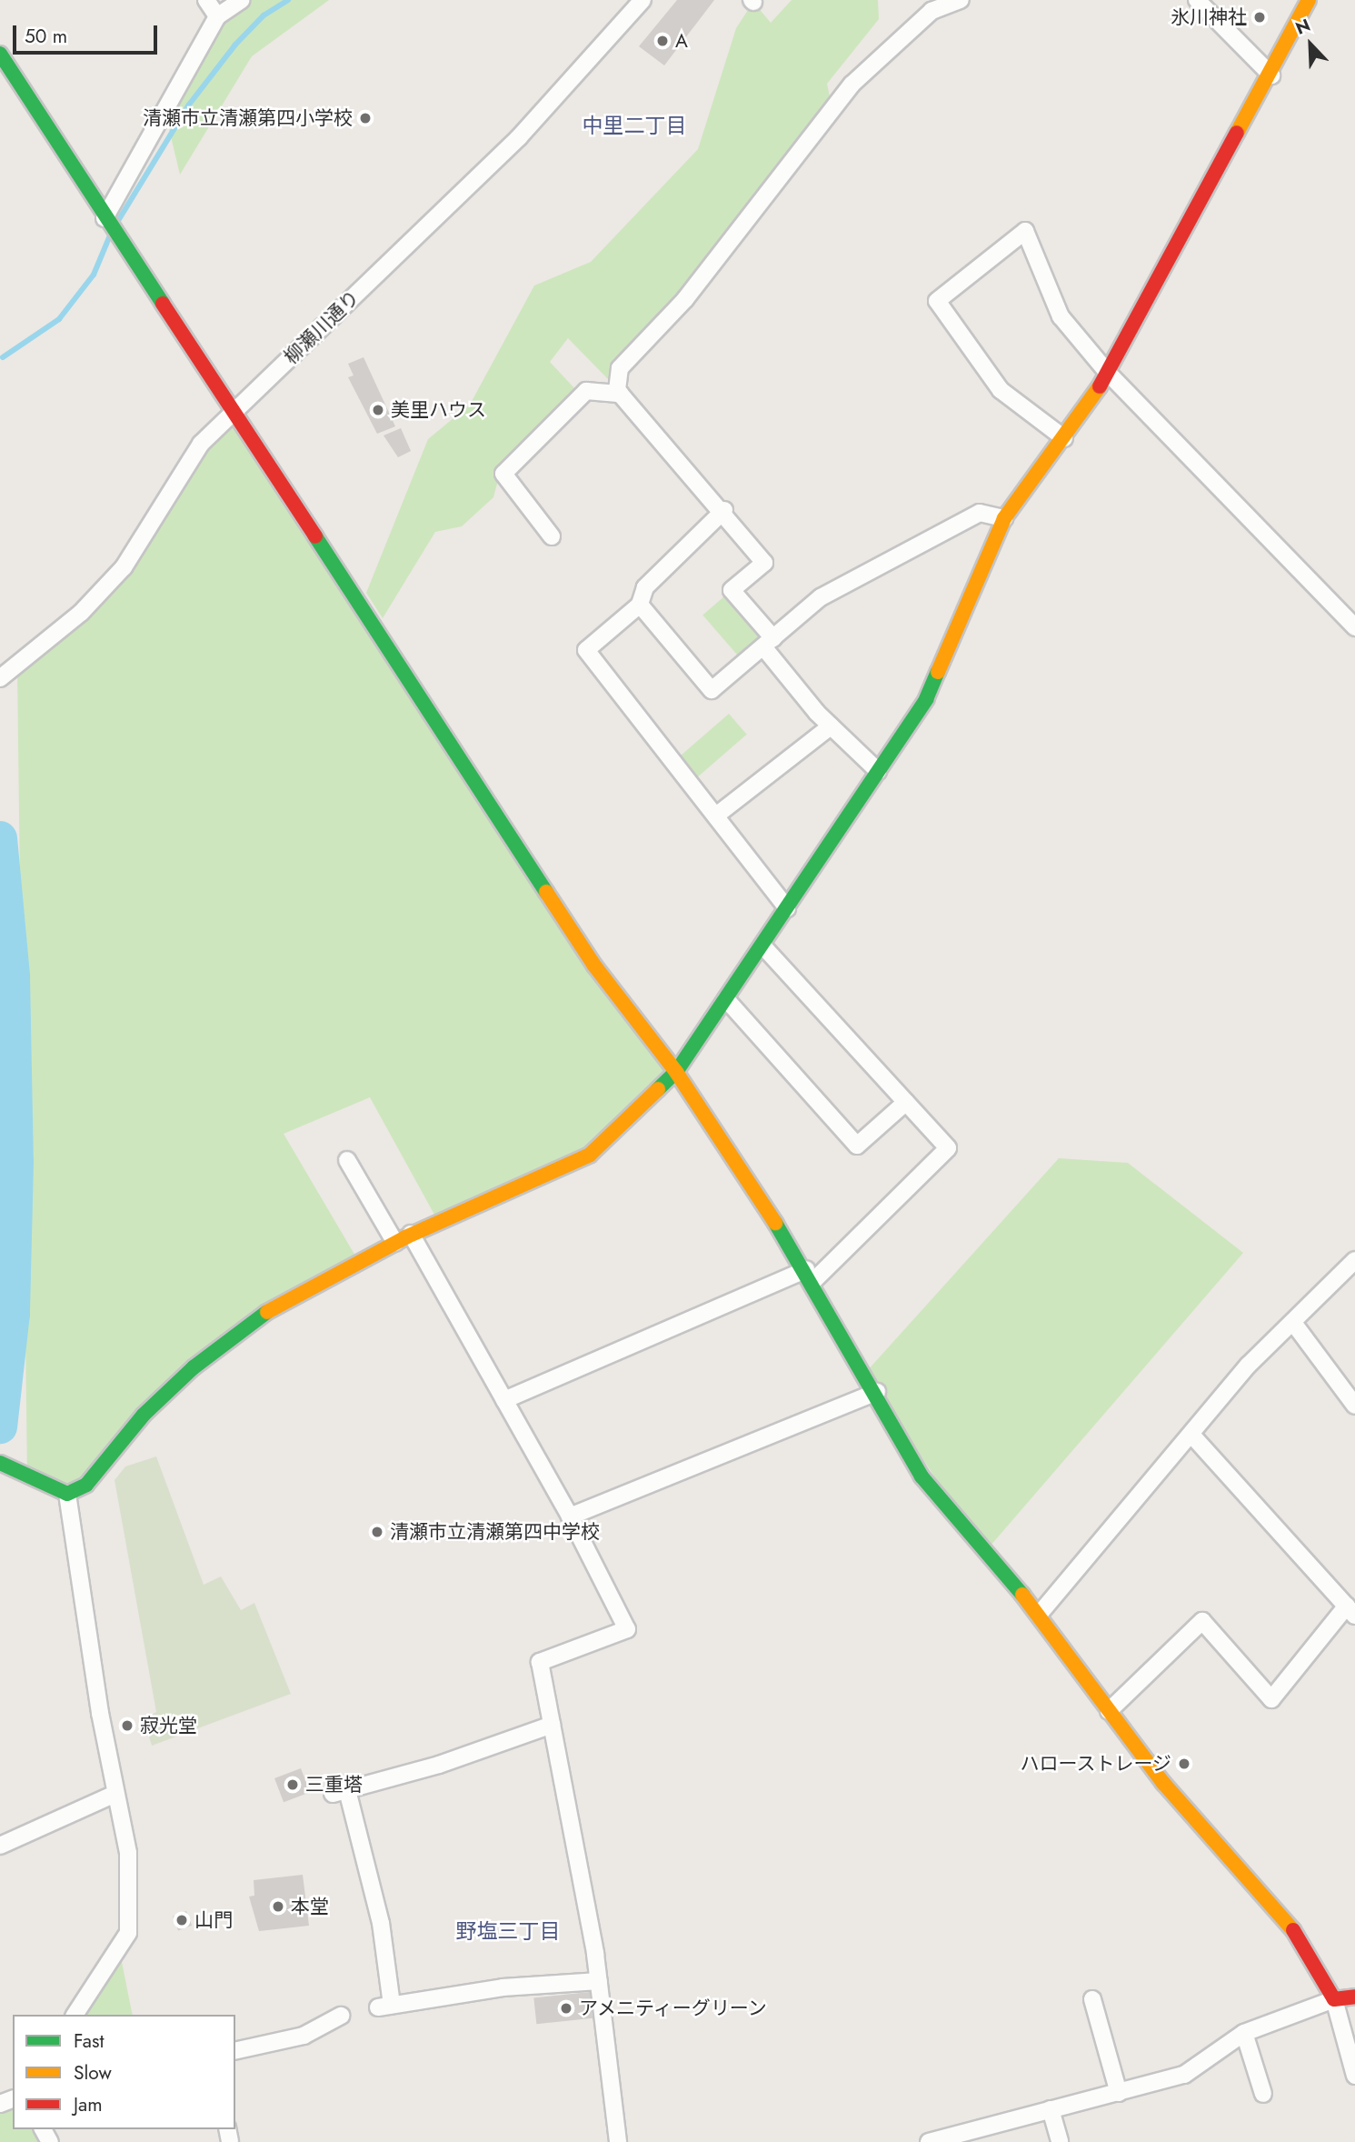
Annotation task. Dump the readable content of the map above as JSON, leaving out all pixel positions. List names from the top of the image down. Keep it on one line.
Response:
{"streets":{"street":["柳瀬川通り"]},"districts":["中里二丁目","野塩三丁目"],"places":["氷川神社","A","清瀬市立清瀬第四小学校","美里ハウス","清瀬市立清瀬第四中学校","寂光堂","ハローストレージ","三重塔","本堂","山門","アメニティーグリーン"],"legend":["Fast","Slow","Jam"],"scale_bar":"50 m","north":"top left"}
